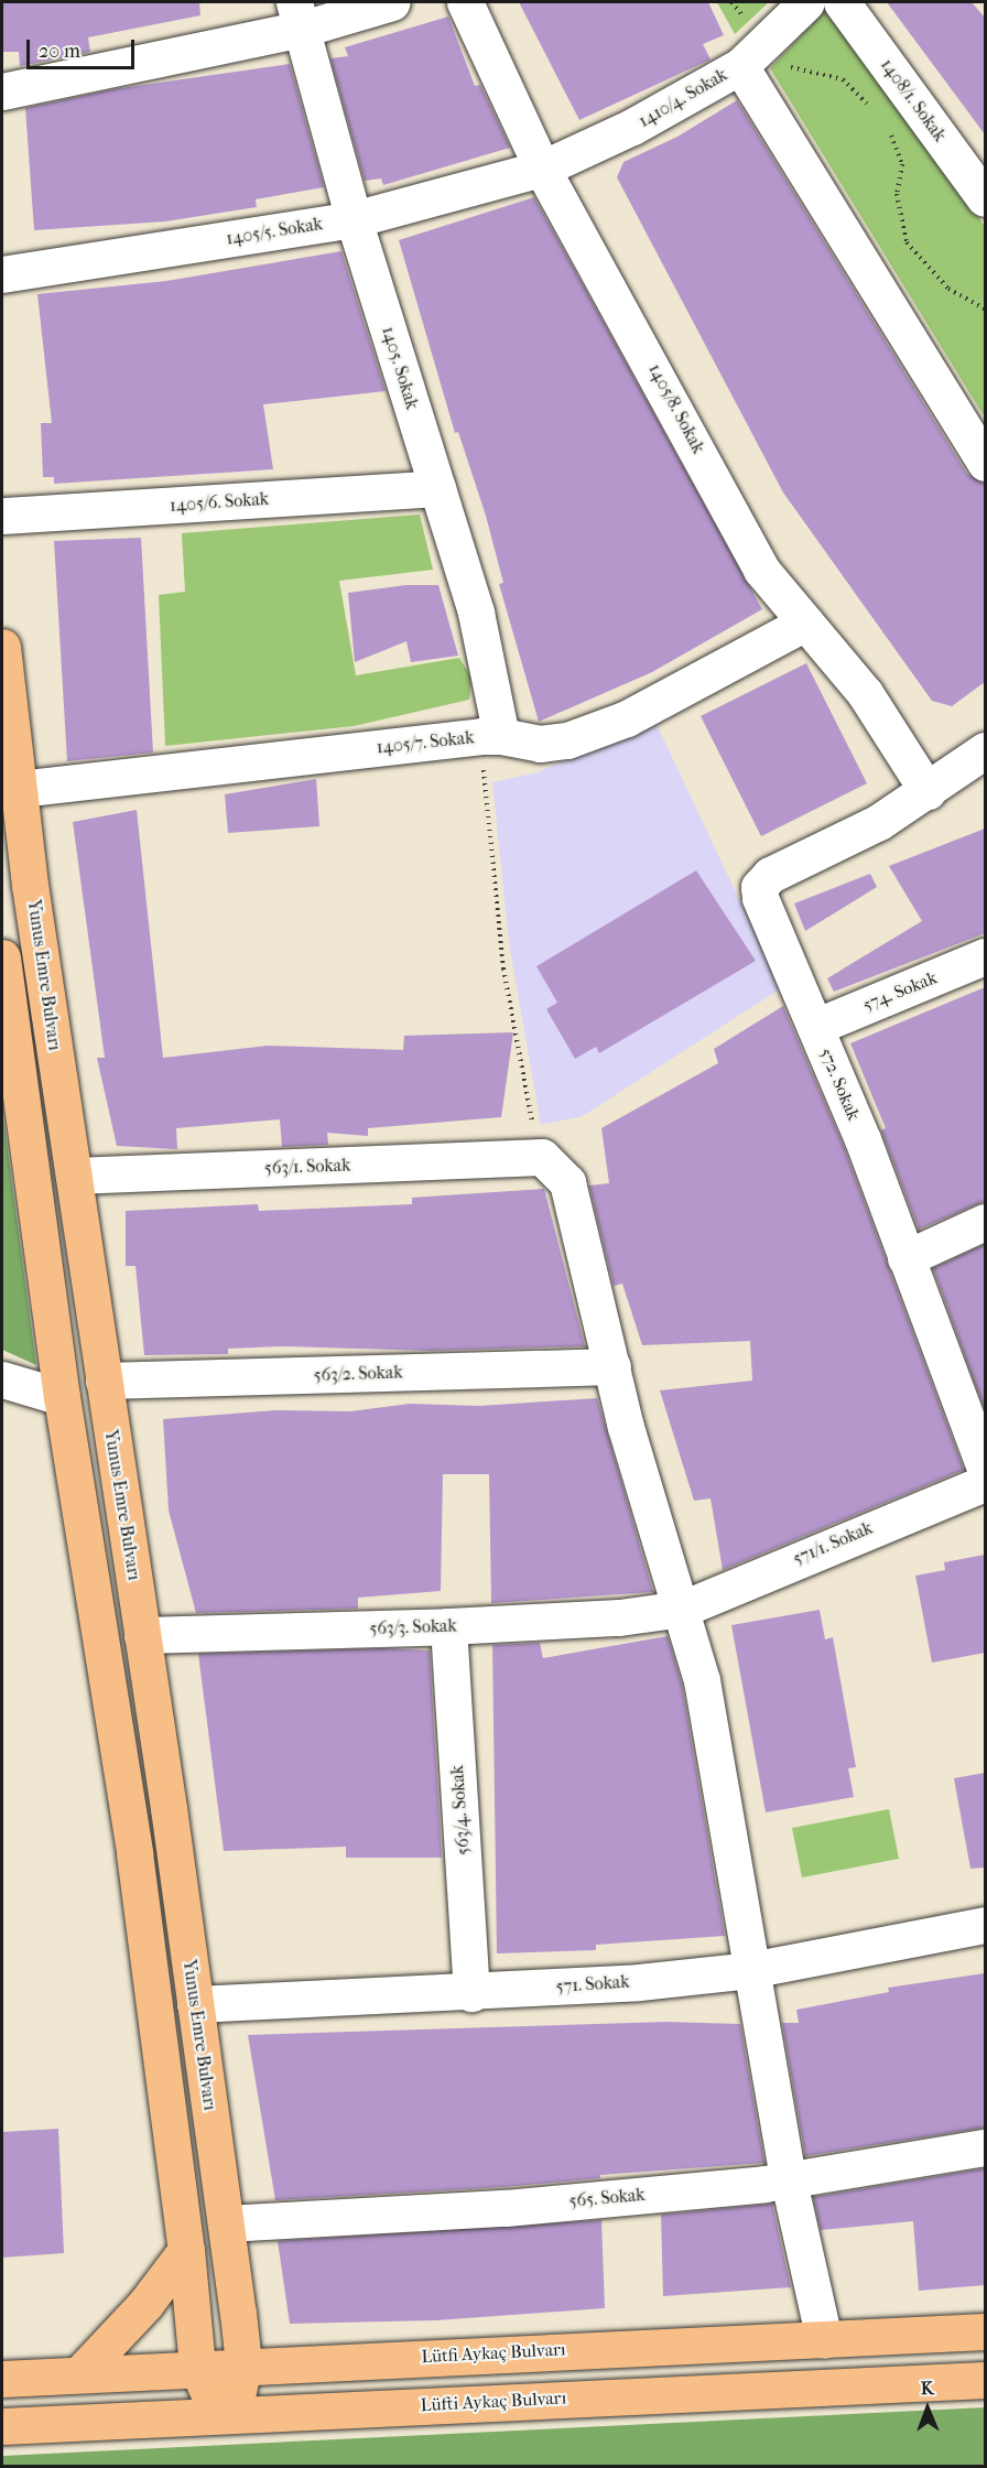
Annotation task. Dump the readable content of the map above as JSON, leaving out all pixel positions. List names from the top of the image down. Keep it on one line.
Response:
{"streets":{"main road":["Yunus Emre Bulvarı","Lütfi Aykaç Bulvarı","Lüfti Aykaç Bulvarı"],"street":["1410/4. Sokak","1408/1. Sokak","1405/5. Sokak","1405. Sokak","1405/8. Sokak","1405/6. Sokak","1405/7. Sokak","574. Sokak","572. Sokak","563/1. Sokak","563/2. Sokak","571/1. Sokak","563/3. Sokak","563/4. Sokak","571. Sokak","565. Sokak"]},"crossings":[["1410/4. Sokak","1405/5. Sokak"],["1410/4. Sokak","1405/8. Sokak"],["1405/5. Sokak","1405. Sokak"],["1405/5. Sokak","1405/8. Sokak"],["1405. Sokak","1405/6. Sokak"],["1405. Sokak","1405/7. Sokak"],["1405/8. Sokak","1405/7. Sokak"],["1405/8. Sokak","572. Sokak"],["1405/7. Sokak","Yunus Emre Bulvarı"],["Yunus Emre Bulvarı","563/1. Sokak"],["Yunus Emre Bulvarı","563/2. Sokak"],["Yunus Emre Bulvarı","563/3. Sokak"],["Yunus Emre Bulvarı","571. Sokak"],["Yunus Emre Bulvarı","565. Sokak"],["Yunus Emre Bulvarı","Lütfi Aykaç Bulvarı"],["Yunus Emre Bulvarı","Lüfti Aykaç Bulvarı"],["574. Sokak","572. Sokak"],["571/1. Sokak","563/3. Sokak"],["563/3. Sokak","563/4. Sokak"],["563/4. Sokak","571. Sokak"]],"scale_bar":"20 m","north":"top"}
